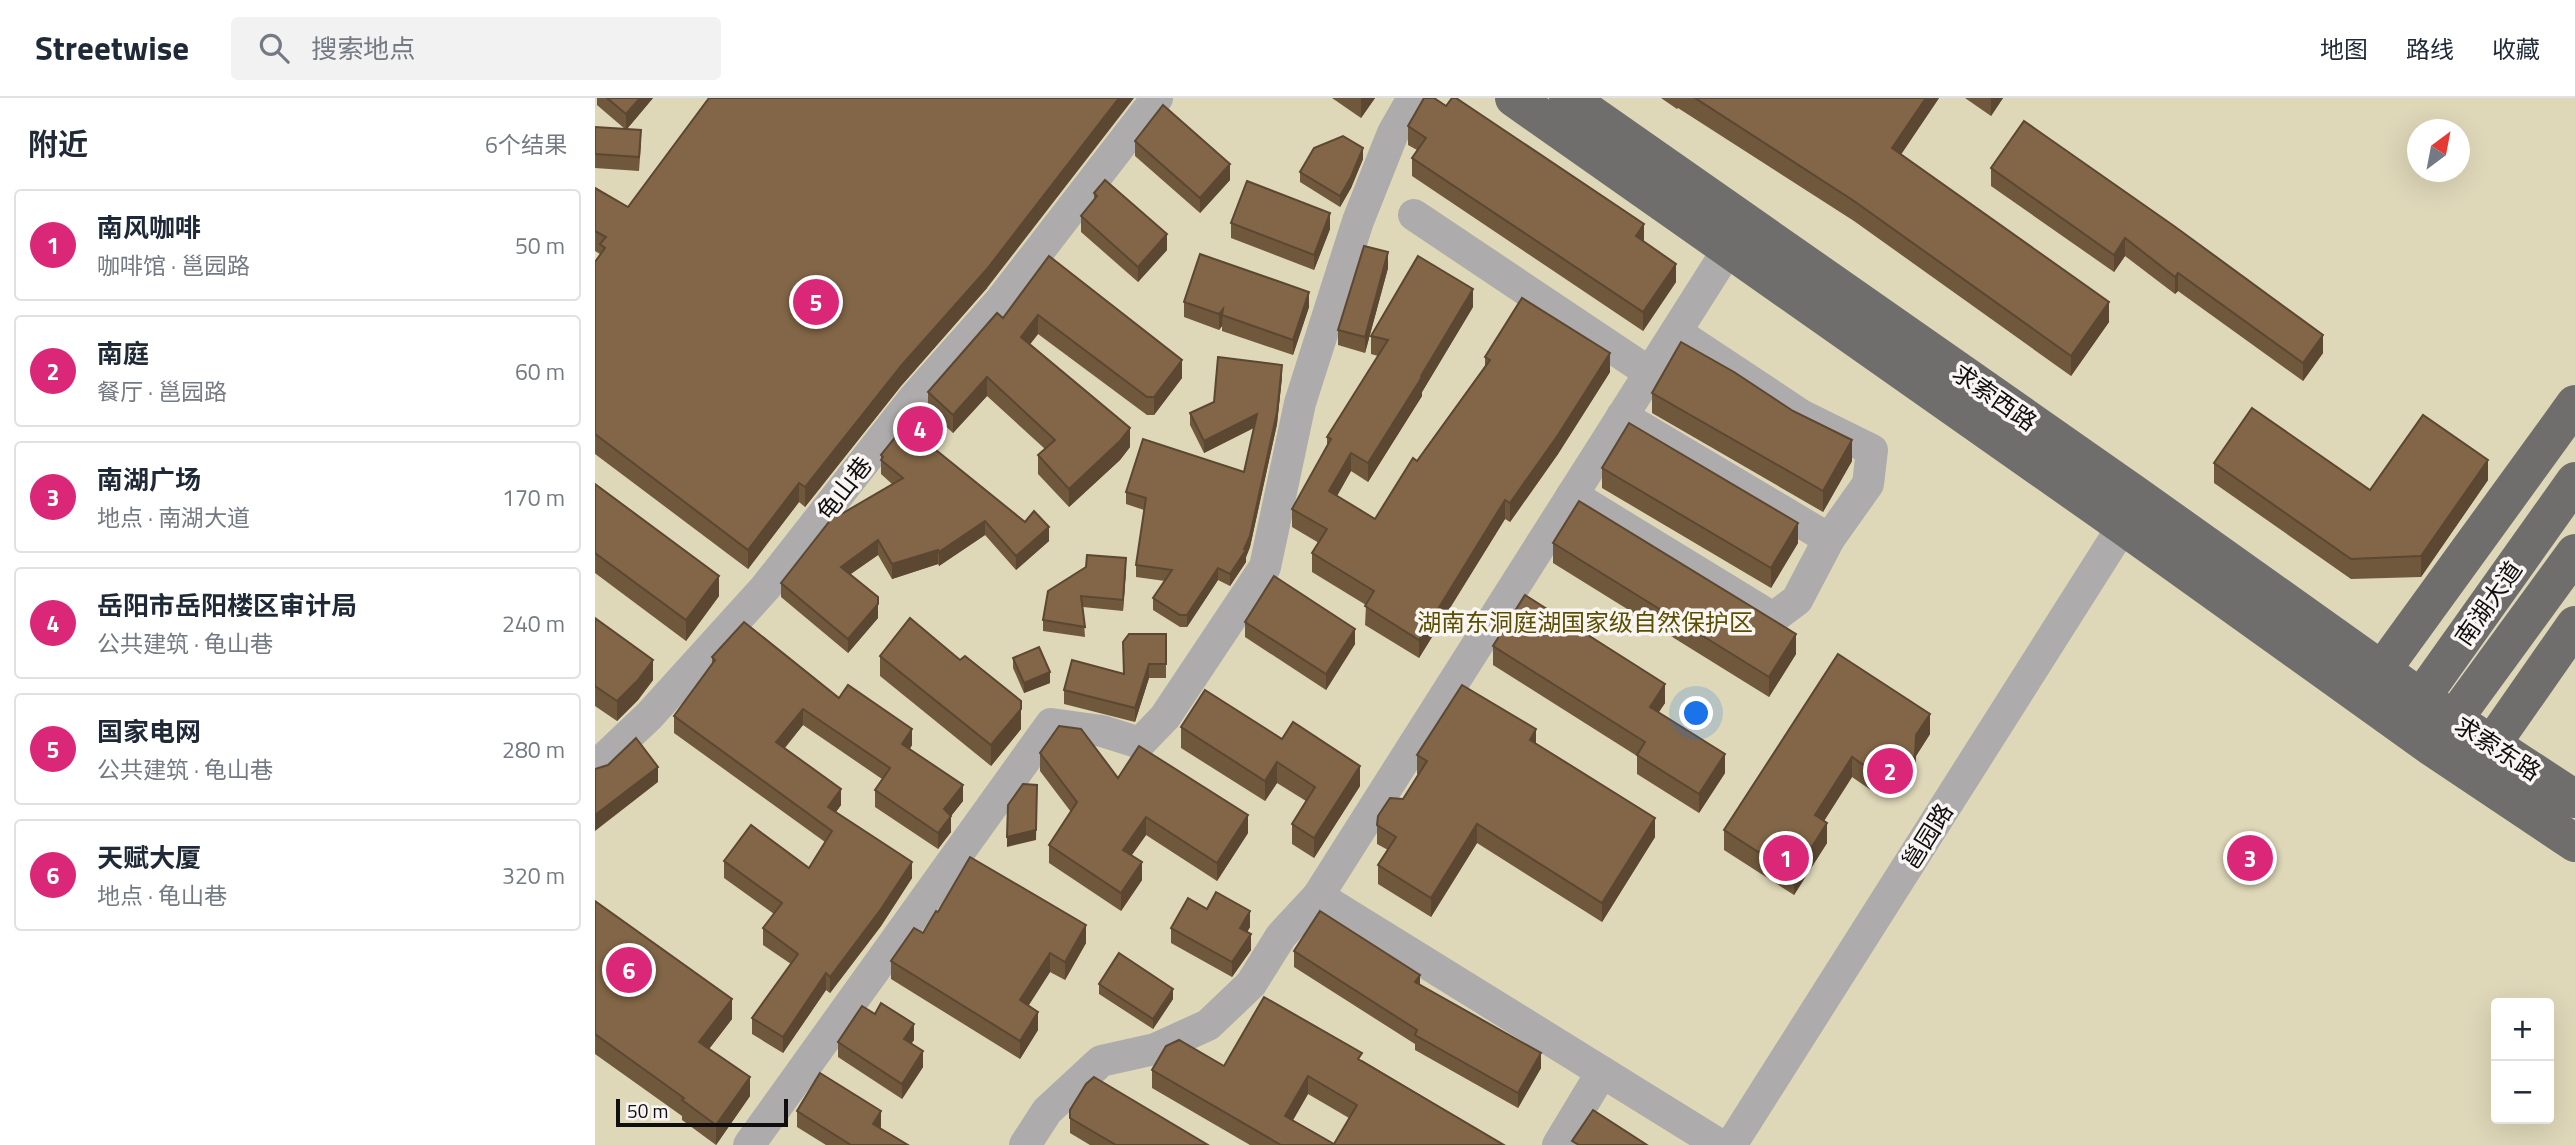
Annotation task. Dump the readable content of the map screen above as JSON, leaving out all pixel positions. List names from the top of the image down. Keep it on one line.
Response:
{"streets":{"main road":["求索西路","南湖大道","求索东路"],"street":["龟山巷","邕园路"]},"crossings":[["求索西路","南湖大道"],["求索西路","求索东路"],["求索西路","邕园路"],["南湖大道","求索东路"]],"parks":["湖南东洞庭湖国家级自然保护区"],"scale_bar":"50 m","north":"top right","page":{"header":"Streetwise","search":"搜索地点","nav":["地图","路线","收藏"],"heading":["附近","6个结果"],"list":[{"mark":"1","name":"南风咖啡","note":"咖啡馆 · 邕园路","value":"50 m"},{"mark":"2","name":"南庭","note":"餐厅 · 邕园路","value":"60 m"},{"mark":"3","name":"南湖广场","note":"地点 · 南湖大道","value":"170 m"},{"mark":"4","name":"岳阳市岳阳楼区审计局","note":"公共建筑 · 龟山巷","value":"240 m"},{"mark":"5","name":"国家电网","note":"公共建筑 · 龟山巷","value":"280 m"},{"mark":"6","name":"天赋大厦","note":"地点 · 龟山巷","value":"320 m"}],"pins":["5","4","2","1","3","6"],"map_buttons":["+","−"],"scale":"50 m"}}
